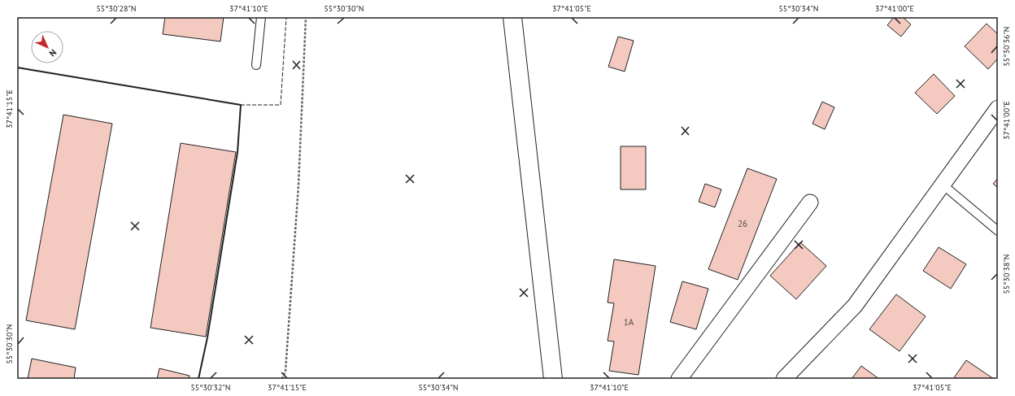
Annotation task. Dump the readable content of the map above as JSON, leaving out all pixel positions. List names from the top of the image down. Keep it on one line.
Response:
{"house_numbers":["26","1А"],"north":"bottom right","coordinates":["55°30'28\"N","37°41'10\"E","55°30'30\"N","37°41'05\"E","55°30'34\"N","37°41'00\"E","55°30'36\"N","37°41'15\"E","55°30'38\"N","55°30'32\"N"]}
